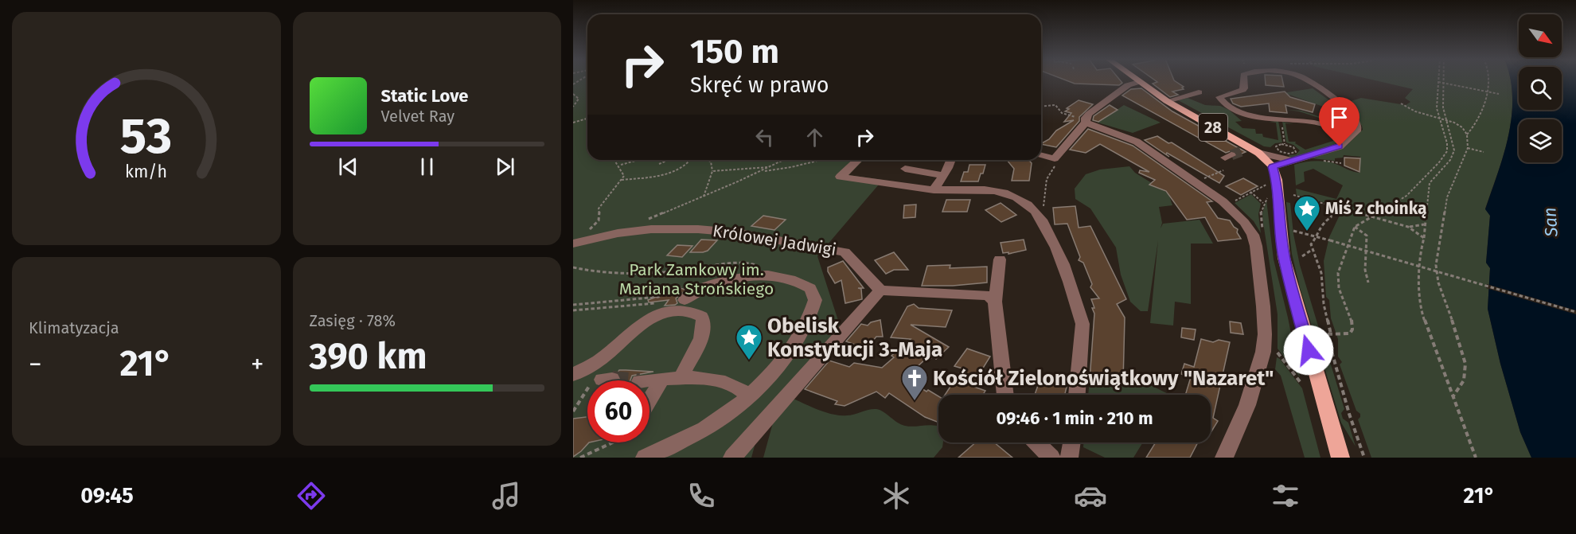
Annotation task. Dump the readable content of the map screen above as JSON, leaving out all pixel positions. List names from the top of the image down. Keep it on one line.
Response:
{"streets":{"main road":["28"],"street":["Królowej Jadwigi"]},"water":["San"],"parks":["Park Zamkowy im. Mariana Strońskiego"],"places":{"place":["Miś z choinką","Obelisk Konstytucji 3-Maja"],"church":["Kościół Zielonoświątkowy \"Nazaret\""]},"north":"bottom right","page":{"turn":["150 m","Skręć w prawo"],"song":["Static Love","Velvet Ray"],"tile":["Klimatyzacja",["Zasięg · 78%","390 km"]],"heat":["−","21°","+"],"limit":"60","trip":"09:46 · 1 min · 210 m","tabs":["09:45","21°"],"gauge":["53","km/h"]}}
